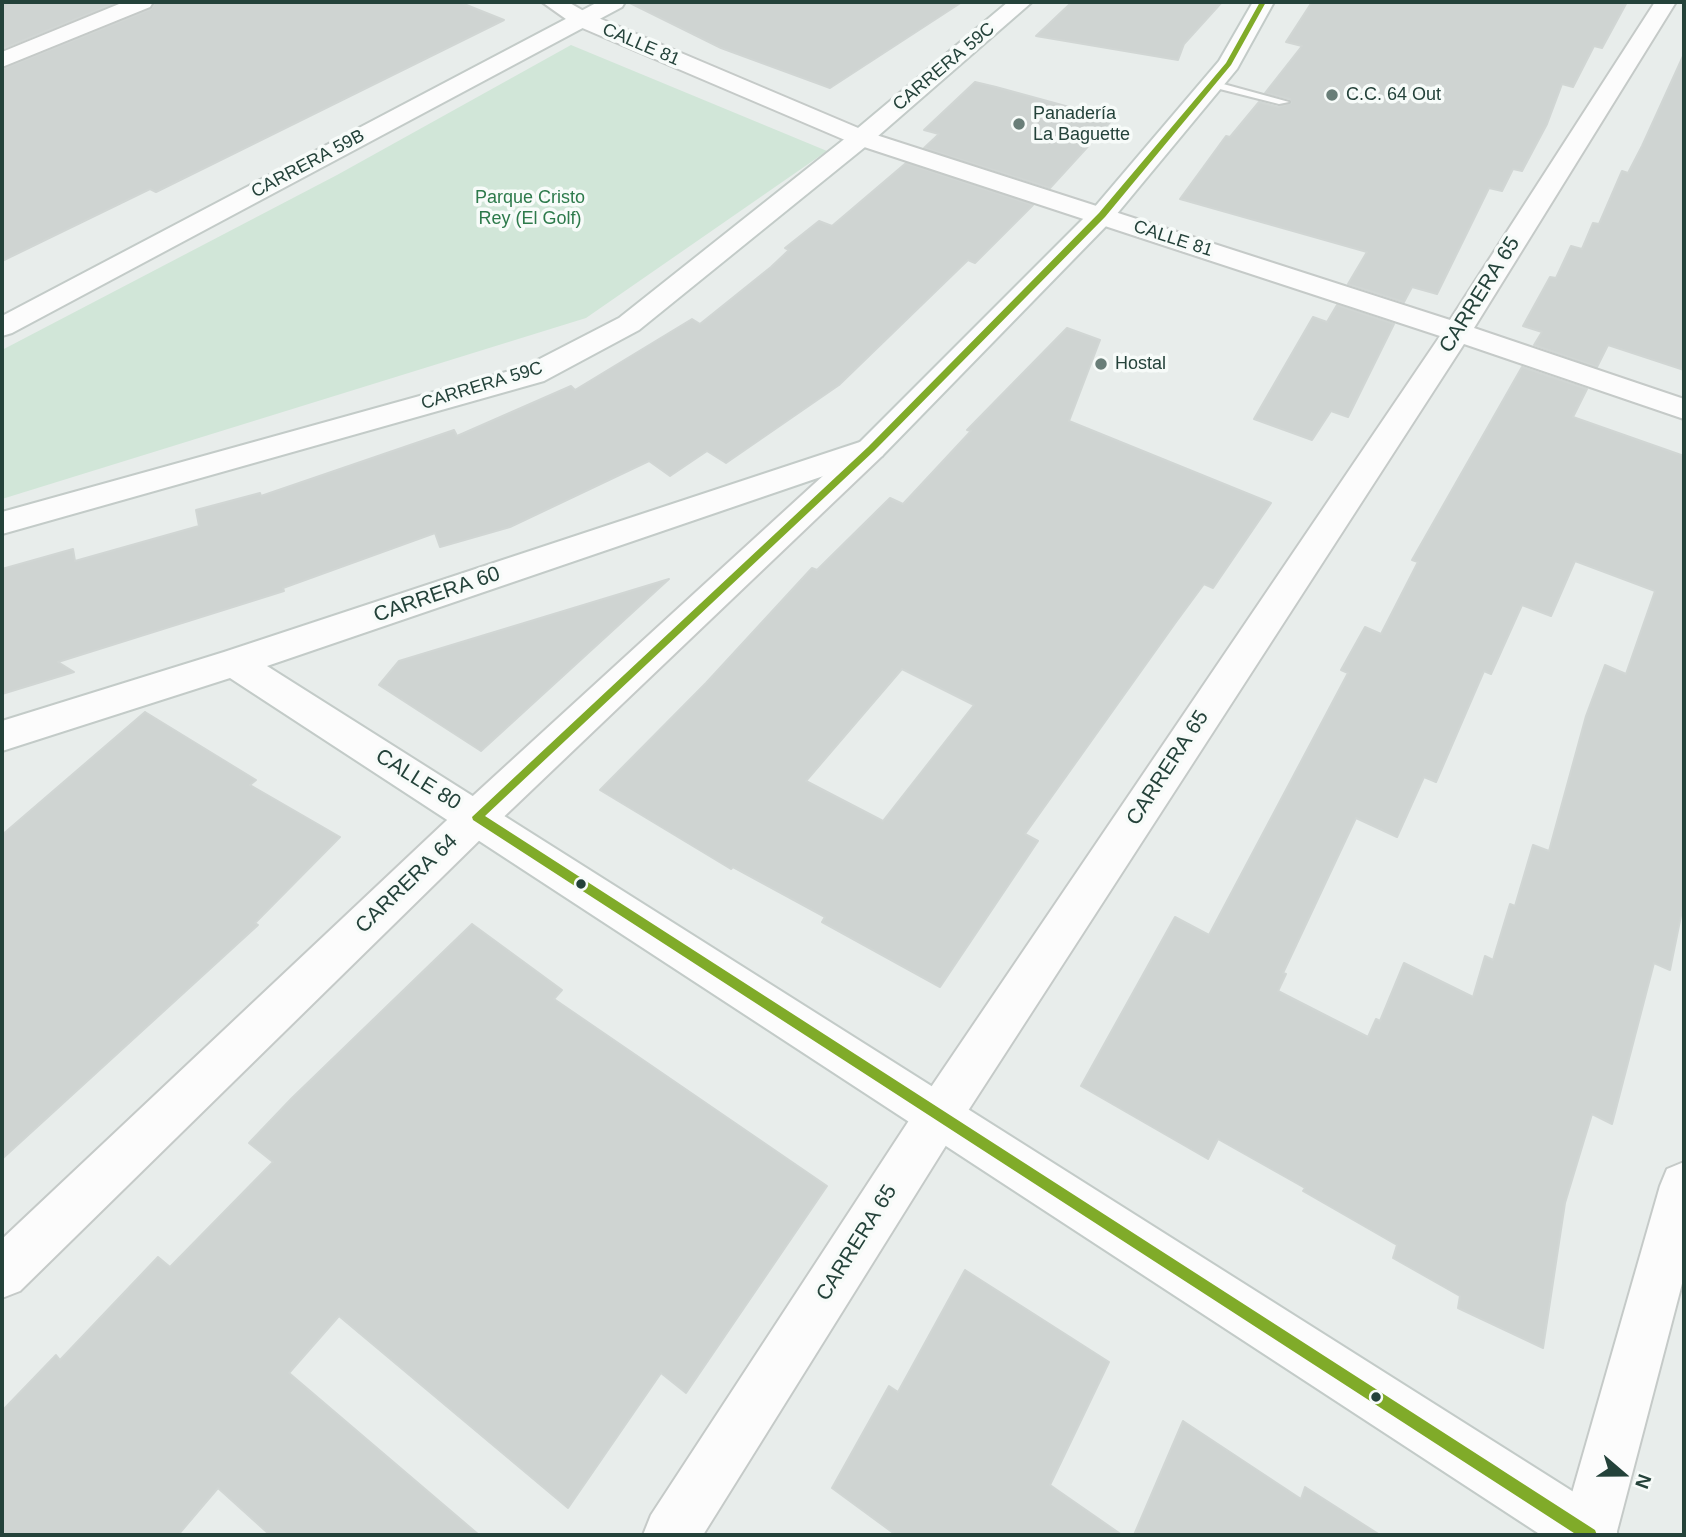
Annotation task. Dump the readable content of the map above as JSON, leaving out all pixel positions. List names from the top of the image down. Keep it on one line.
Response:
{"streets":{"street":["CALLE 81","CARRERA 59C","CARRERA 59B","CARRERA 65","CARRERA 60","CALLE 80","CARRERA 64"]},"crossings":[["CALLE 81","CARRERA 59C"],["CALLE 81","CARRERA 59B"],["CALLE 81","CARRERA 65"],["CALLE 81","CARRERA 64"],["CARRERA 65","CALLE 80"],["CARRERA 60","CALLE 80"],["CARRERA 60","CARRERA 64"],["CALLE 80","CARRERA 64"]],"parks":["Parque Cristo Rey (El Golf)"],"places":["C.C. 64 Out","Panadería La Baguette","Hostal"],"north":"right"}
